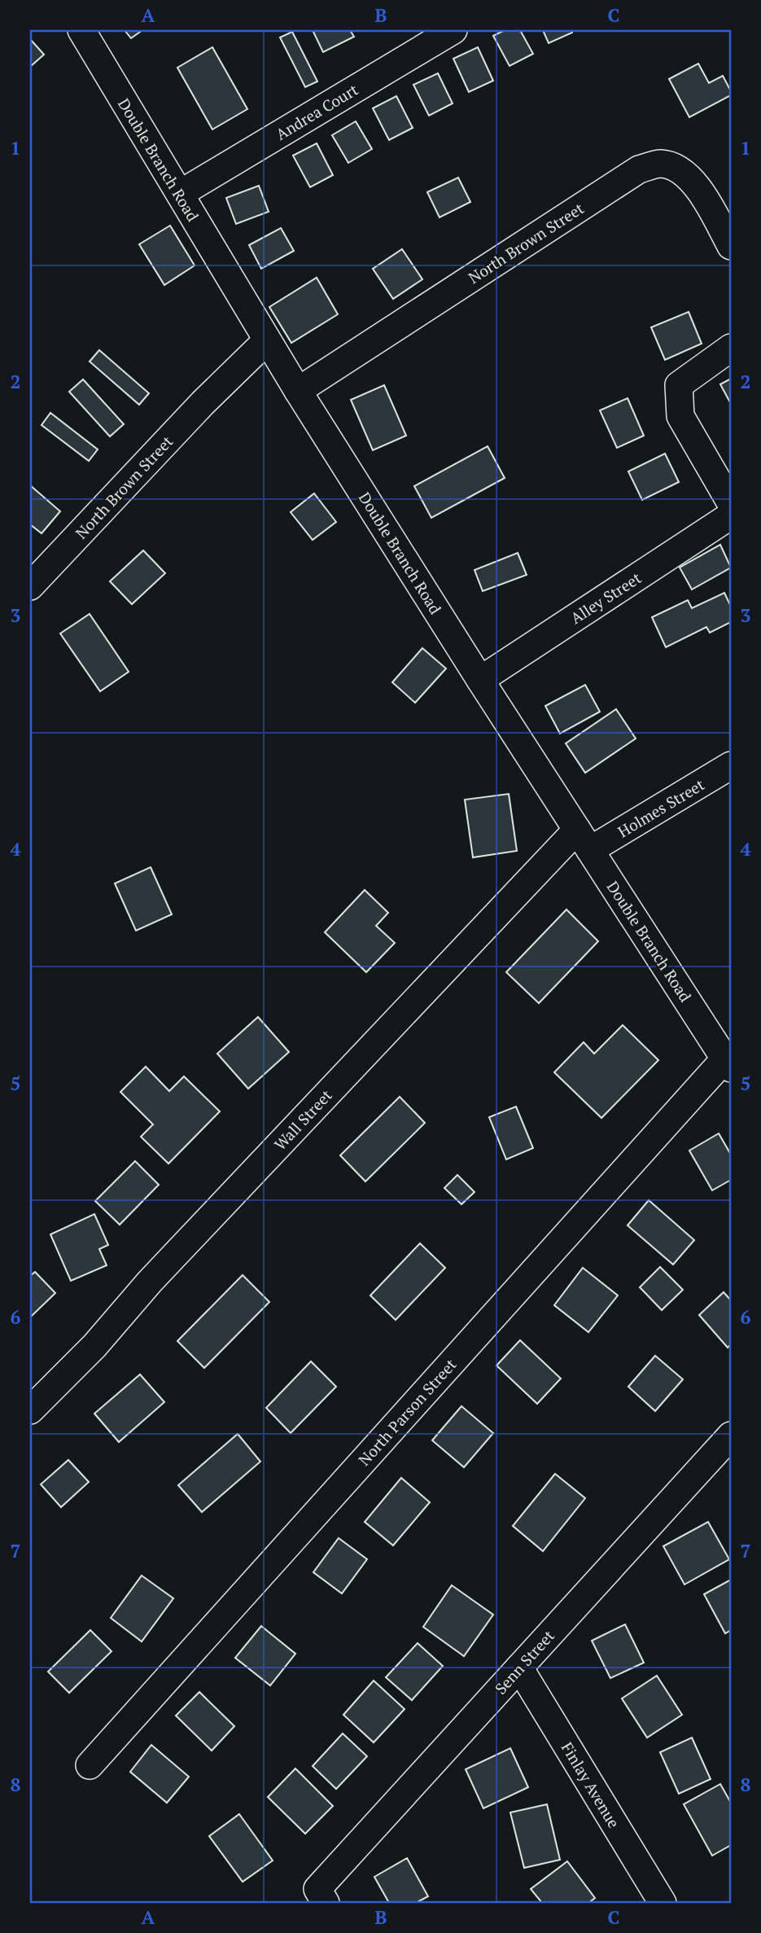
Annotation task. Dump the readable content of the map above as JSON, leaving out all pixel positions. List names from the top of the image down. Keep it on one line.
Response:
{"streets":{"street":["Andrea Court","Double Branch Road","North Brown Street","Alley Street","Holmes Street","Wall Street","North Parson Street","Senn Street","Finlay Avenue"]},"crossings":[["Andrea Court","Double Branch Road"],["Double Branch Road","North Brown Street"],["Double Branch Road","Alley Street"],["Double Branch Road","Holmes Street"],["Double Branch Road","Wall Street"],["Double Branch Road","North Parson Street"],["Holmes Street","Wall Street"],["Senn Street","Finlay Avenue"]],"grid":{"columns":["A","B","C"],"rows":["1","2","3","4","5","6","7","8"]}}
